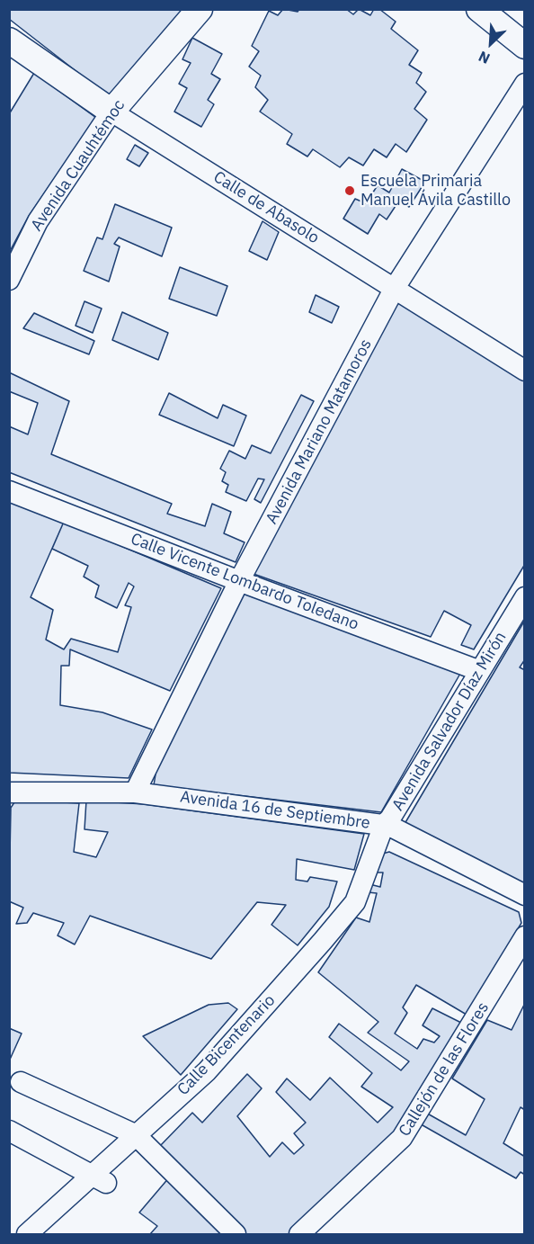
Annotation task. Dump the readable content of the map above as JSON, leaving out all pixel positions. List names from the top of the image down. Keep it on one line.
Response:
{"streets":{"main road":["Avenida Cuauhtémoc","Calle de Abasolo"],"street":["Avenida Mariano Matamoros","Calle Vicente Lombardo Toledano","Avenida Salvador Díaz Mirón","Avenida 16 de Septiembre","Calle Bicentenario","Callejón de las Flores"]},"crossings":[["Avenida Cuauhtémoc","Calle de Abasolo"],["Calle de Abasolo","Avenida Mariano Matamoros"],["Avenida Mariano Matamoros","Calle Vicente Lombardo Toledano"],["Avenida Mariano Matamoros","Avenida 16 de Septiembre"],["Calle Vicente Lombardo Toledano","Avenida Salvador Díaz Mirón"],["Avenida Salvador Díaz Mirón","Avenida 16 de Septiembre"],["Avenida Salvador Díaz Mirón","Calle Bicentenario"],["Avenida 16 de Septiembre","Calle Bicentenario"]],"places":["Escuela Primaria Manuel Ávila Castillo"],"north":"bottom left"}
